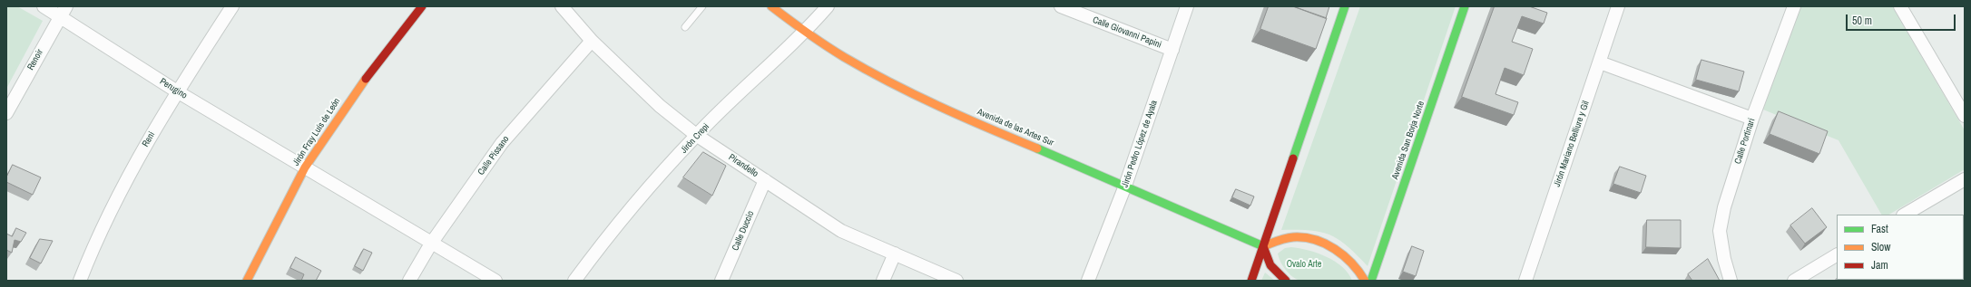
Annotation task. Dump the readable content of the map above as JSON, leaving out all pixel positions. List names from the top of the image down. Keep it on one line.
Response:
{"streets":{"street":["Calle Giovanni Papini","Renoir","Perugino","Avenida de las Artes Sur","Jirón Fray Luís de León","Jirón Crepi","Reni","Avenida San Borja Norte","Calle Portinari","Jirón Pedro López de Ayala","Jirón Mariano Belliure y Gil","Calle Pissano","Pirandello","Calle Duccio"]},"crossings":[["Calle Giovanni Papini","Jirón Pedro López de Ayala"],["Renoir","Perugino"],["Perugino","Jirón Fray Luís de León"],["Perugino","Reni"],["Perugino","Calle Pissano"],["Avenida de las Artes Sur","Jirón Crepi"],["Avenida de las Artes Sur","Jirón Pedro López de Ayala"],["Jirón Crepi","Pirandello"],["Calle Pissano","Pirandello"],["Pirandello","Calle Duccio"]],"parks":["Ovalo Arte"],"legend":["Fast","Slow","Jam"],"scale_bar":"50 m"}
